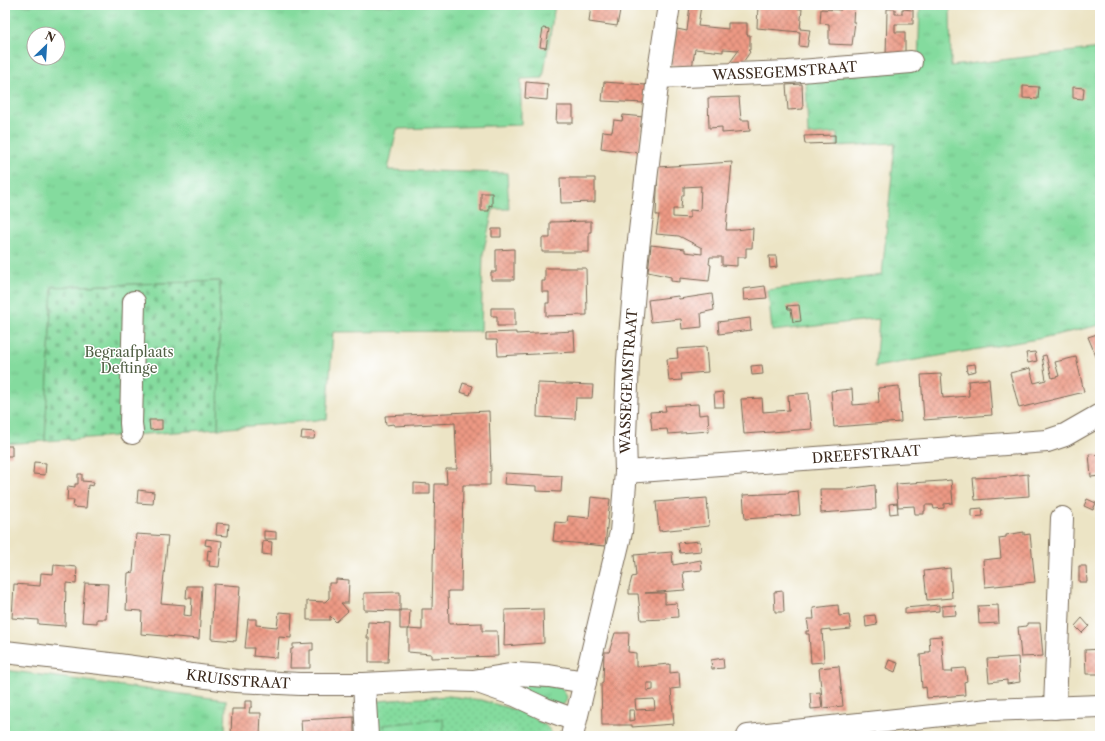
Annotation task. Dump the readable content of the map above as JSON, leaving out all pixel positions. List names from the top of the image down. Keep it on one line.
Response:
{"streets":{"street":["WASSEGEMSTRAAT","DREEFSTRAAT","KRUISSTRAAT"]},"crossings":[["WASSEGEMSTRAAT","DREEFSTRAAT"],["WASSEGEMSTRAAT","KRUISSTRAAT"]],"parks":["Begraafplaats Deftinge"],"north":"top right"}
